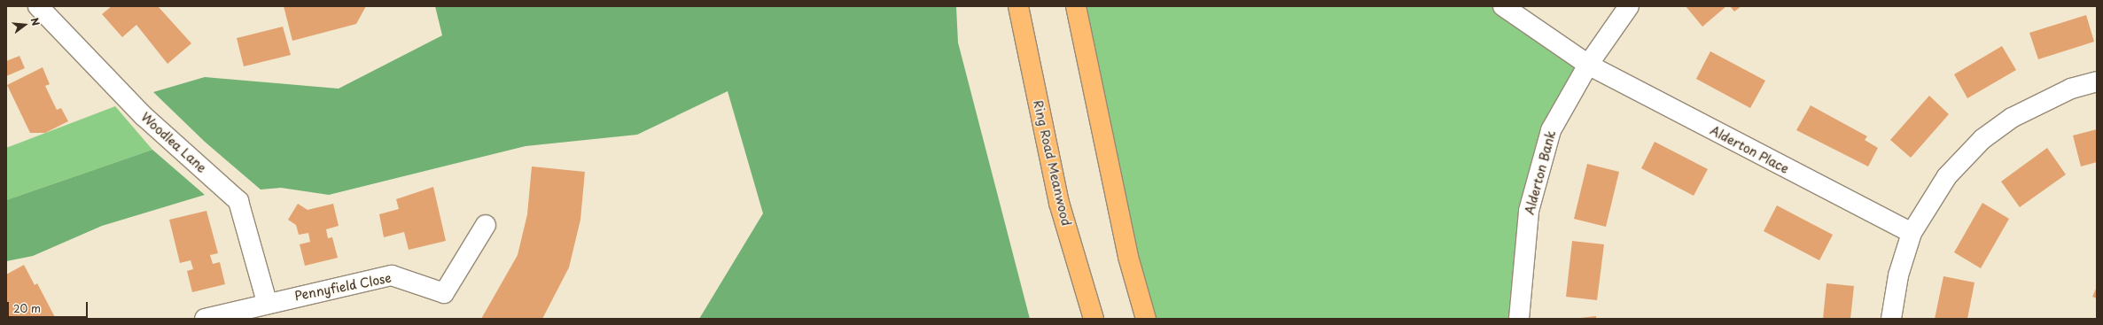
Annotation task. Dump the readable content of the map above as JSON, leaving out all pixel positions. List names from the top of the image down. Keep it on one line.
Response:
{"streets":{"highway":["Ring Road Meanwood"],"street":["Woodlea Lane","Alderton Place","Alderton Bank","Pennyfield Close"]},"crossings":[["Woodlea Lane","Pennyfield Close"],["Alderton Place","Alderton Bank"]],"scale_bar":"20 m","north":"right"}
